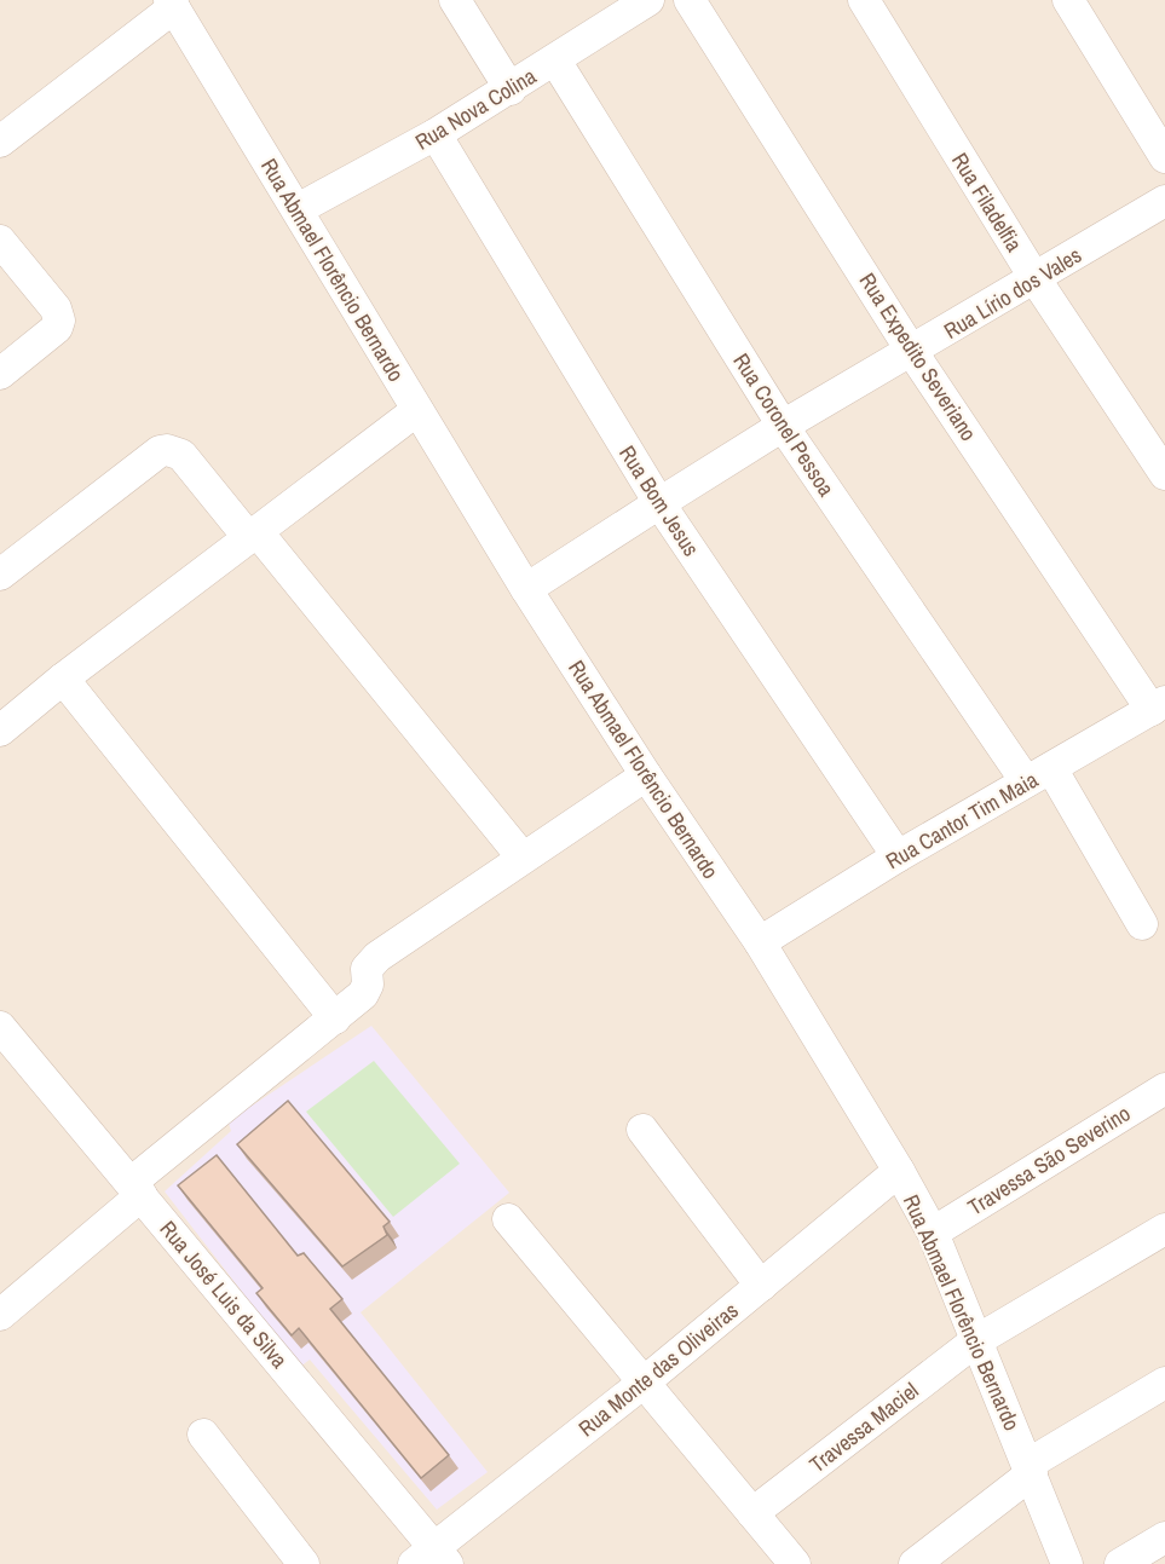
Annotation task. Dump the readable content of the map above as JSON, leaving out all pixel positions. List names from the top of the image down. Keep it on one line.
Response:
{"streets":{"street":["Rua Nova Colina","Rua Filadelfia","Rua Abmael Florêncio Bernardo","Rua Lírio dos Vales","Rua Expedito Severiano","Rua Coronel Pessoa","Rua Bom Jesus","Rua Cantor Tim Maia","Travessa São Severino","Rua José Luis da Silva","Rua Monte das Oliveiras","Travessa Maciel"]},"crossings":[["Rua Nova Colina","Rua Abmael Florêncio Bernardo"],["Rua Nova Colina","Rua Coronel Pessoa"],["Rua Nova Colina","Rua Bom Jesus"],["Rua Filadelfia","Rua Lírio dos Vales"],["Rua Abmael Florêncio Bernardo","Rua Lírio dos Vales"],["Rua Abmael Florêncio Bernardo","Rua Cantor Tim Maia"],["Rua Abmael Florêncio Bernardo","Travessa São Severino"],["Rua Abmael Florêncio Bernardo","Rua Monte das Oliveiras"],["Rua Abmael Florêncio Bernardo","Travessa Maciel"],["Rua Lírio dos Vales","Rua Expedito Severiano"],["Rua Lírio dos Vales","Rua Coronel Pessoa"],["Rua Lírio dos Vales","Rua Bom Jesus"],["Rua Expedito Severiano","Rua Cantor Tim Maia"],["Rua Coronel Pessoa","Rua Cantor Tim Maia"],["Rua Bom Jesus","Rua Cantor Tim Maia"],["Rua José Luis da Silva","Rua Monte das Oliveiras"]]}
